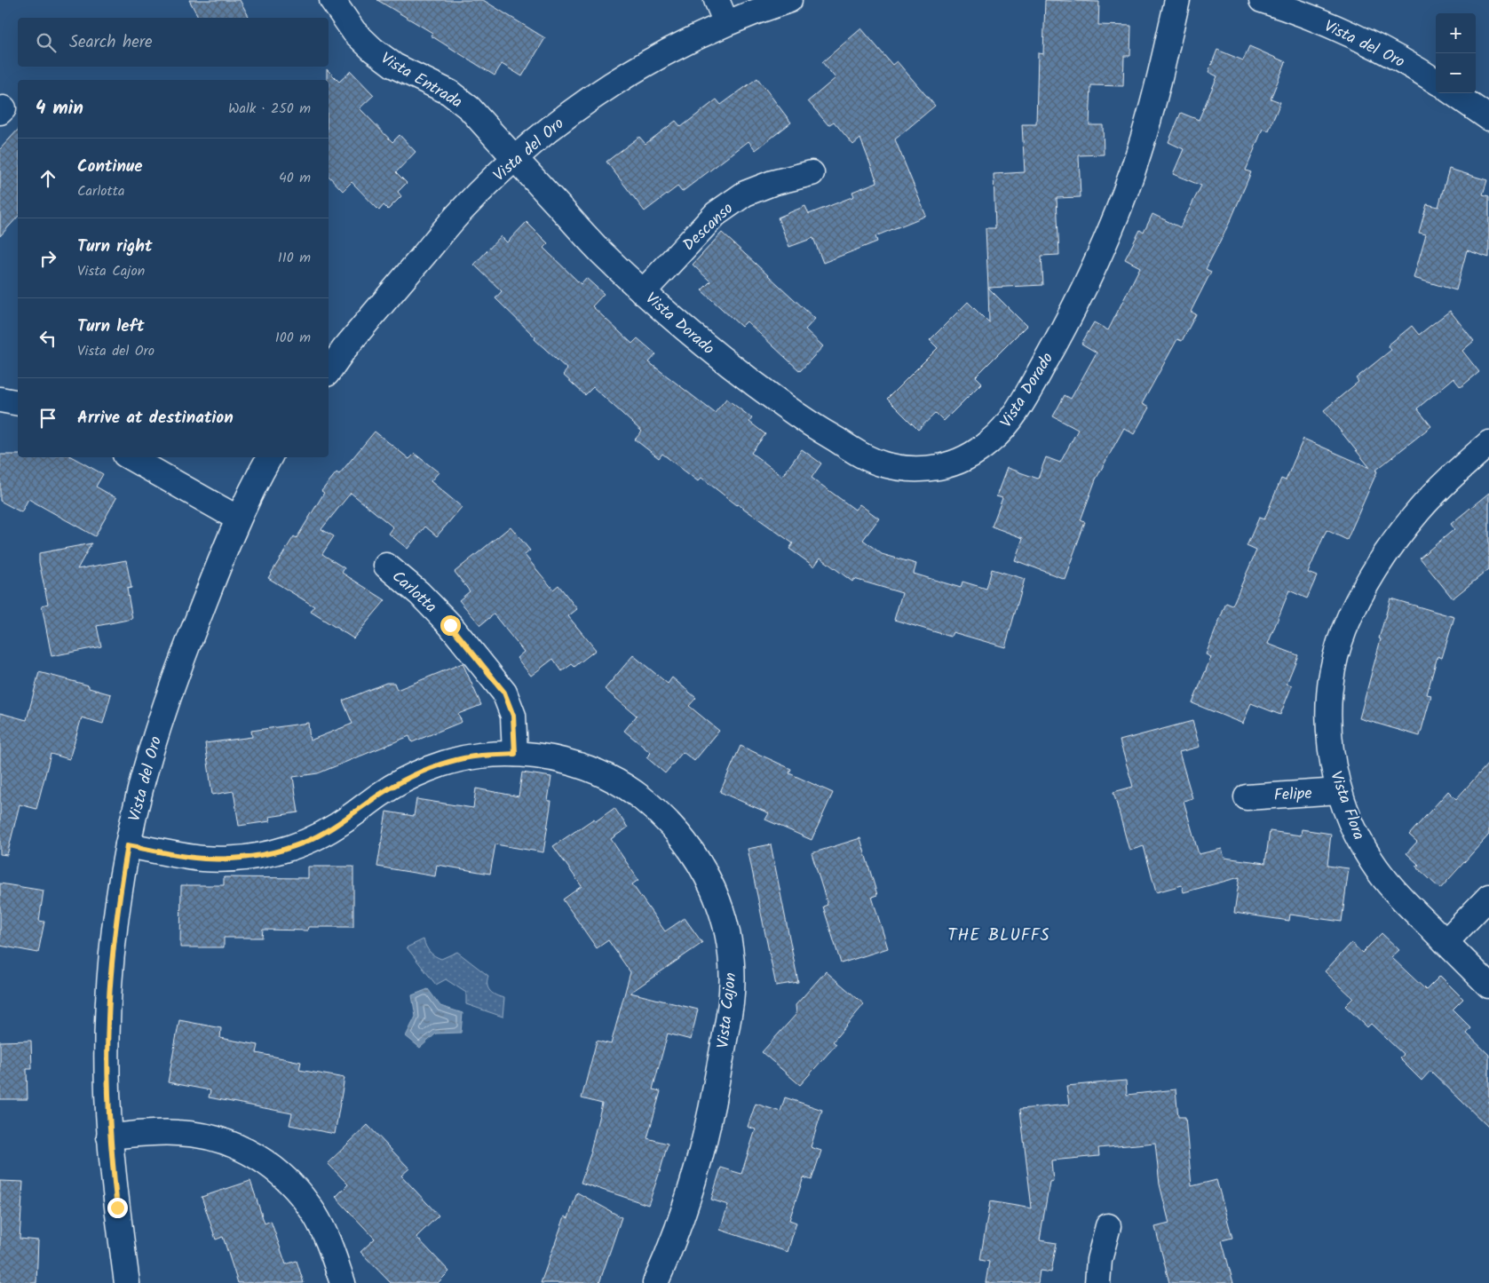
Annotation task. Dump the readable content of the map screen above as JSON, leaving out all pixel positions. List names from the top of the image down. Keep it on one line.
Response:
{"streets":{"street":["Vista del Oro","Vista Entrada","Descanso","Vista Dorado","Carlotta","Felipe","Vista Flora","Vista Cajon"]},"crossings":[["Vista del Oro","Vista Entrada"],["Vista del Oro","Vista Dorado"],["Vista del Oro","Vista Cajon"],["Vista Entrada","Vista Dorado"],["Descanso","Vista Dorado"],["Carlotta","Vista Cajon"],["Felipe","Vista Flora"]],"districts":["THE BLUFFS"],"page":{"map_buttons":["+","−"],"search":"Search here","heading":["4 min","Walk · 250 m"],"list":[["Continue","Carlotta","40 m"],["Turn right","Vista Cajon","110 m"],["Turn left","Vista del Oro","100 m"],"Arrive at destination"]}}
